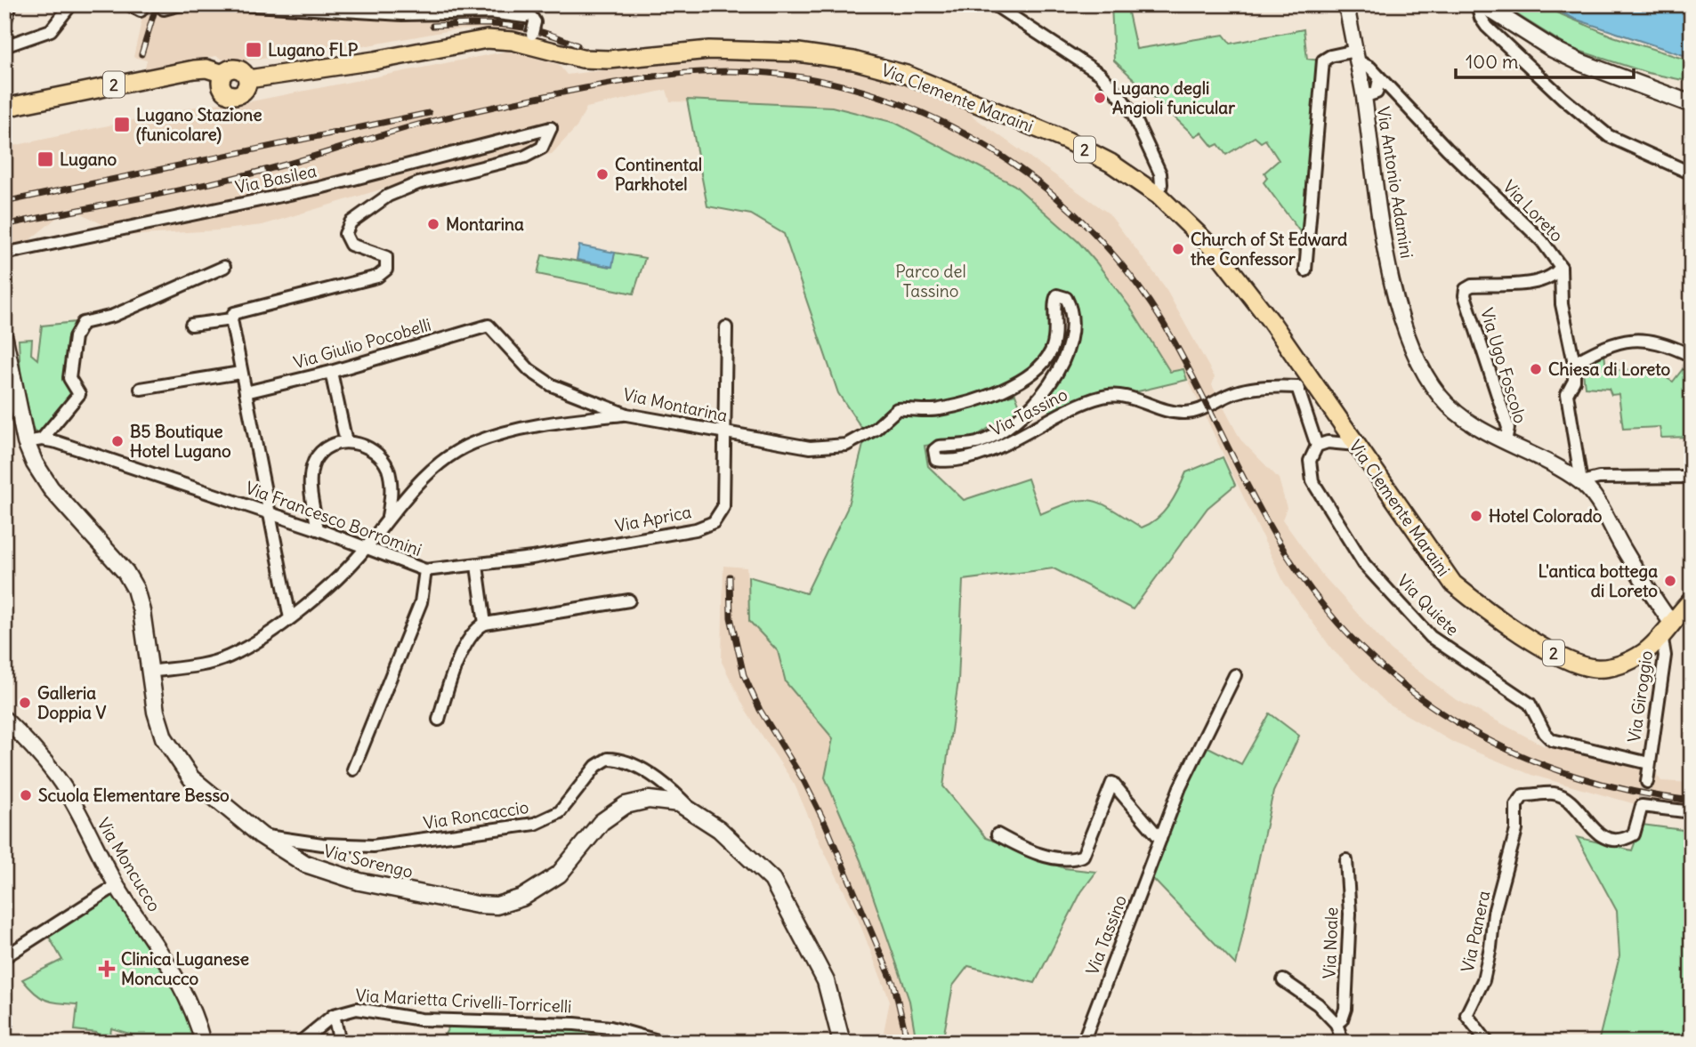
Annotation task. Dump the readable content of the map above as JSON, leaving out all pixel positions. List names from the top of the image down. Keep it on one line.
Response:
{"streets":{"main road":["2","Via Clemente Maraini","Via Sorengo"],"street":["Via Basilea","Via Antonio Adamini","Via Loreto","Via Giulio Pocobelli","Via Ugo Foscolo","Via Montarina","Via Tassino","Via Francesco Borromini","Via Aprica","Via Quiete","Via Giroggio","Via Roncaccio","Via Moncucco","Via Panera","Via Noale","Via Marietta Crivelli-Torricelli"]},"crossings":[["Via Clemente Maraini","Via Antonio Adamini"],["Via Clemente Maraini","Via Tassino"],["Via Clemente Maraini","Via Quiete"],["Via Clemente Maraini","Via Giroggio"],["Via Antonio Adamini","Via Loreto"],["Via Antonio Adamini","Via Ugo Foscolo"],["Via Antonio Adamini","Via Giroggio"],["Via Loreto","Via Ugo Foscolo"],["Via Giulio Pocobelli","Via Montarina"],["Via Montarina","Via Tassino"],["Via Montarina","Via Aprica"],["Via Francesco Borromini","Via Aprica"],["Via Francesco Borromini","Via Sorengo"],["Via Quiete","Via Giroggio"],["Via Roncaccio","Via Sorengo"]],"parks":["Parco del Tassino"],"places":{"transit":["Lugano FLP","Lugano Stazione (funicolare)","Lugano"],"other":["Lugano degli Angioli funicular","Continental Parkhotel","Montarina","Church of St Edward the Confessor","Chiesa di Loreto","B5 Boutique Hotel Lugano","Hotel Colorado","L'antica bottega di Loreto","Galleria Doppia V","Scuola Elementare Besso"],"health":["Clinica Luganese Moncucco"]},"scale_bar":"100 m"}
